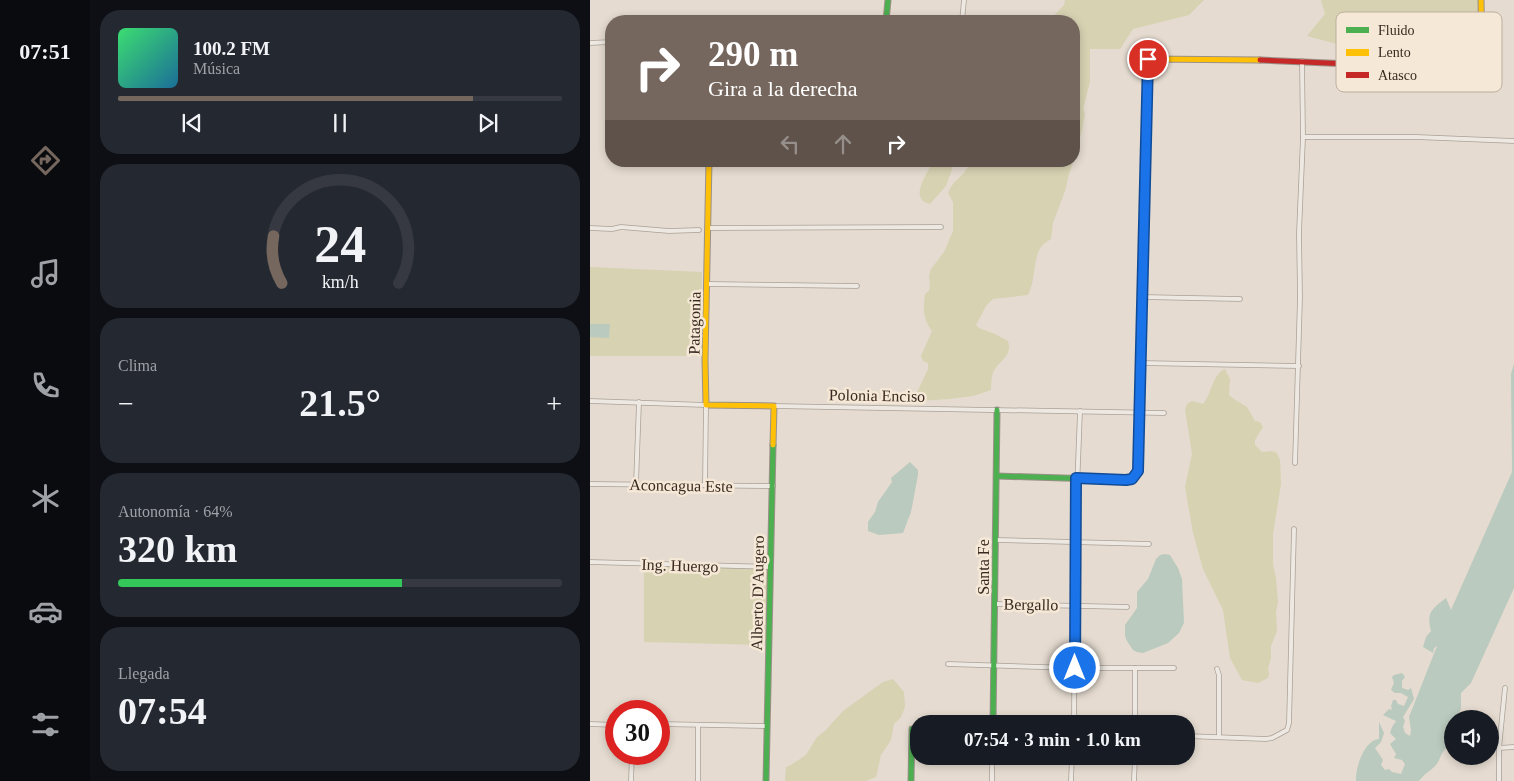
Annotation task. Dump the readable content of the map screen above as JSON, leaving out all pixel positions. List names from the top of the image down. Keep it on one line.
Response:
{"streets":{"main road":["Patagonia","Polonia Enciso","Santa Fe","Alberto D'Augero"],"street":["Aconcagua Este","Ing. Huergo","Bergallo"]},"crossings":[["Patagonia","Polonia Enciso"],["Patagonia","Aconcagua Este"],["Polonia Enciso","Santa Fe"],["Polonia Enciso","Alberto D'Augero"],["Aconcagua Este","Alberto D'Augero"],["Ing. Huergo","Alberto D'Augero"],["Santa Fe","Bergallo"]],"legend":["Fluido","Lento","Atasco"],"page":{"tabs":"07:51","turn":["290 m","Gira a la derecha"],"song":["100.2 FM","Música"],"tile":["Clima",["Autonomía · 64%","320 km"],["Llegada","07:54"]],"heat":["−","21.5°","+"],"limit":"30","trip":"07:54 · 3 min · 1.0 km","gauge":["24","km/h"]}}
